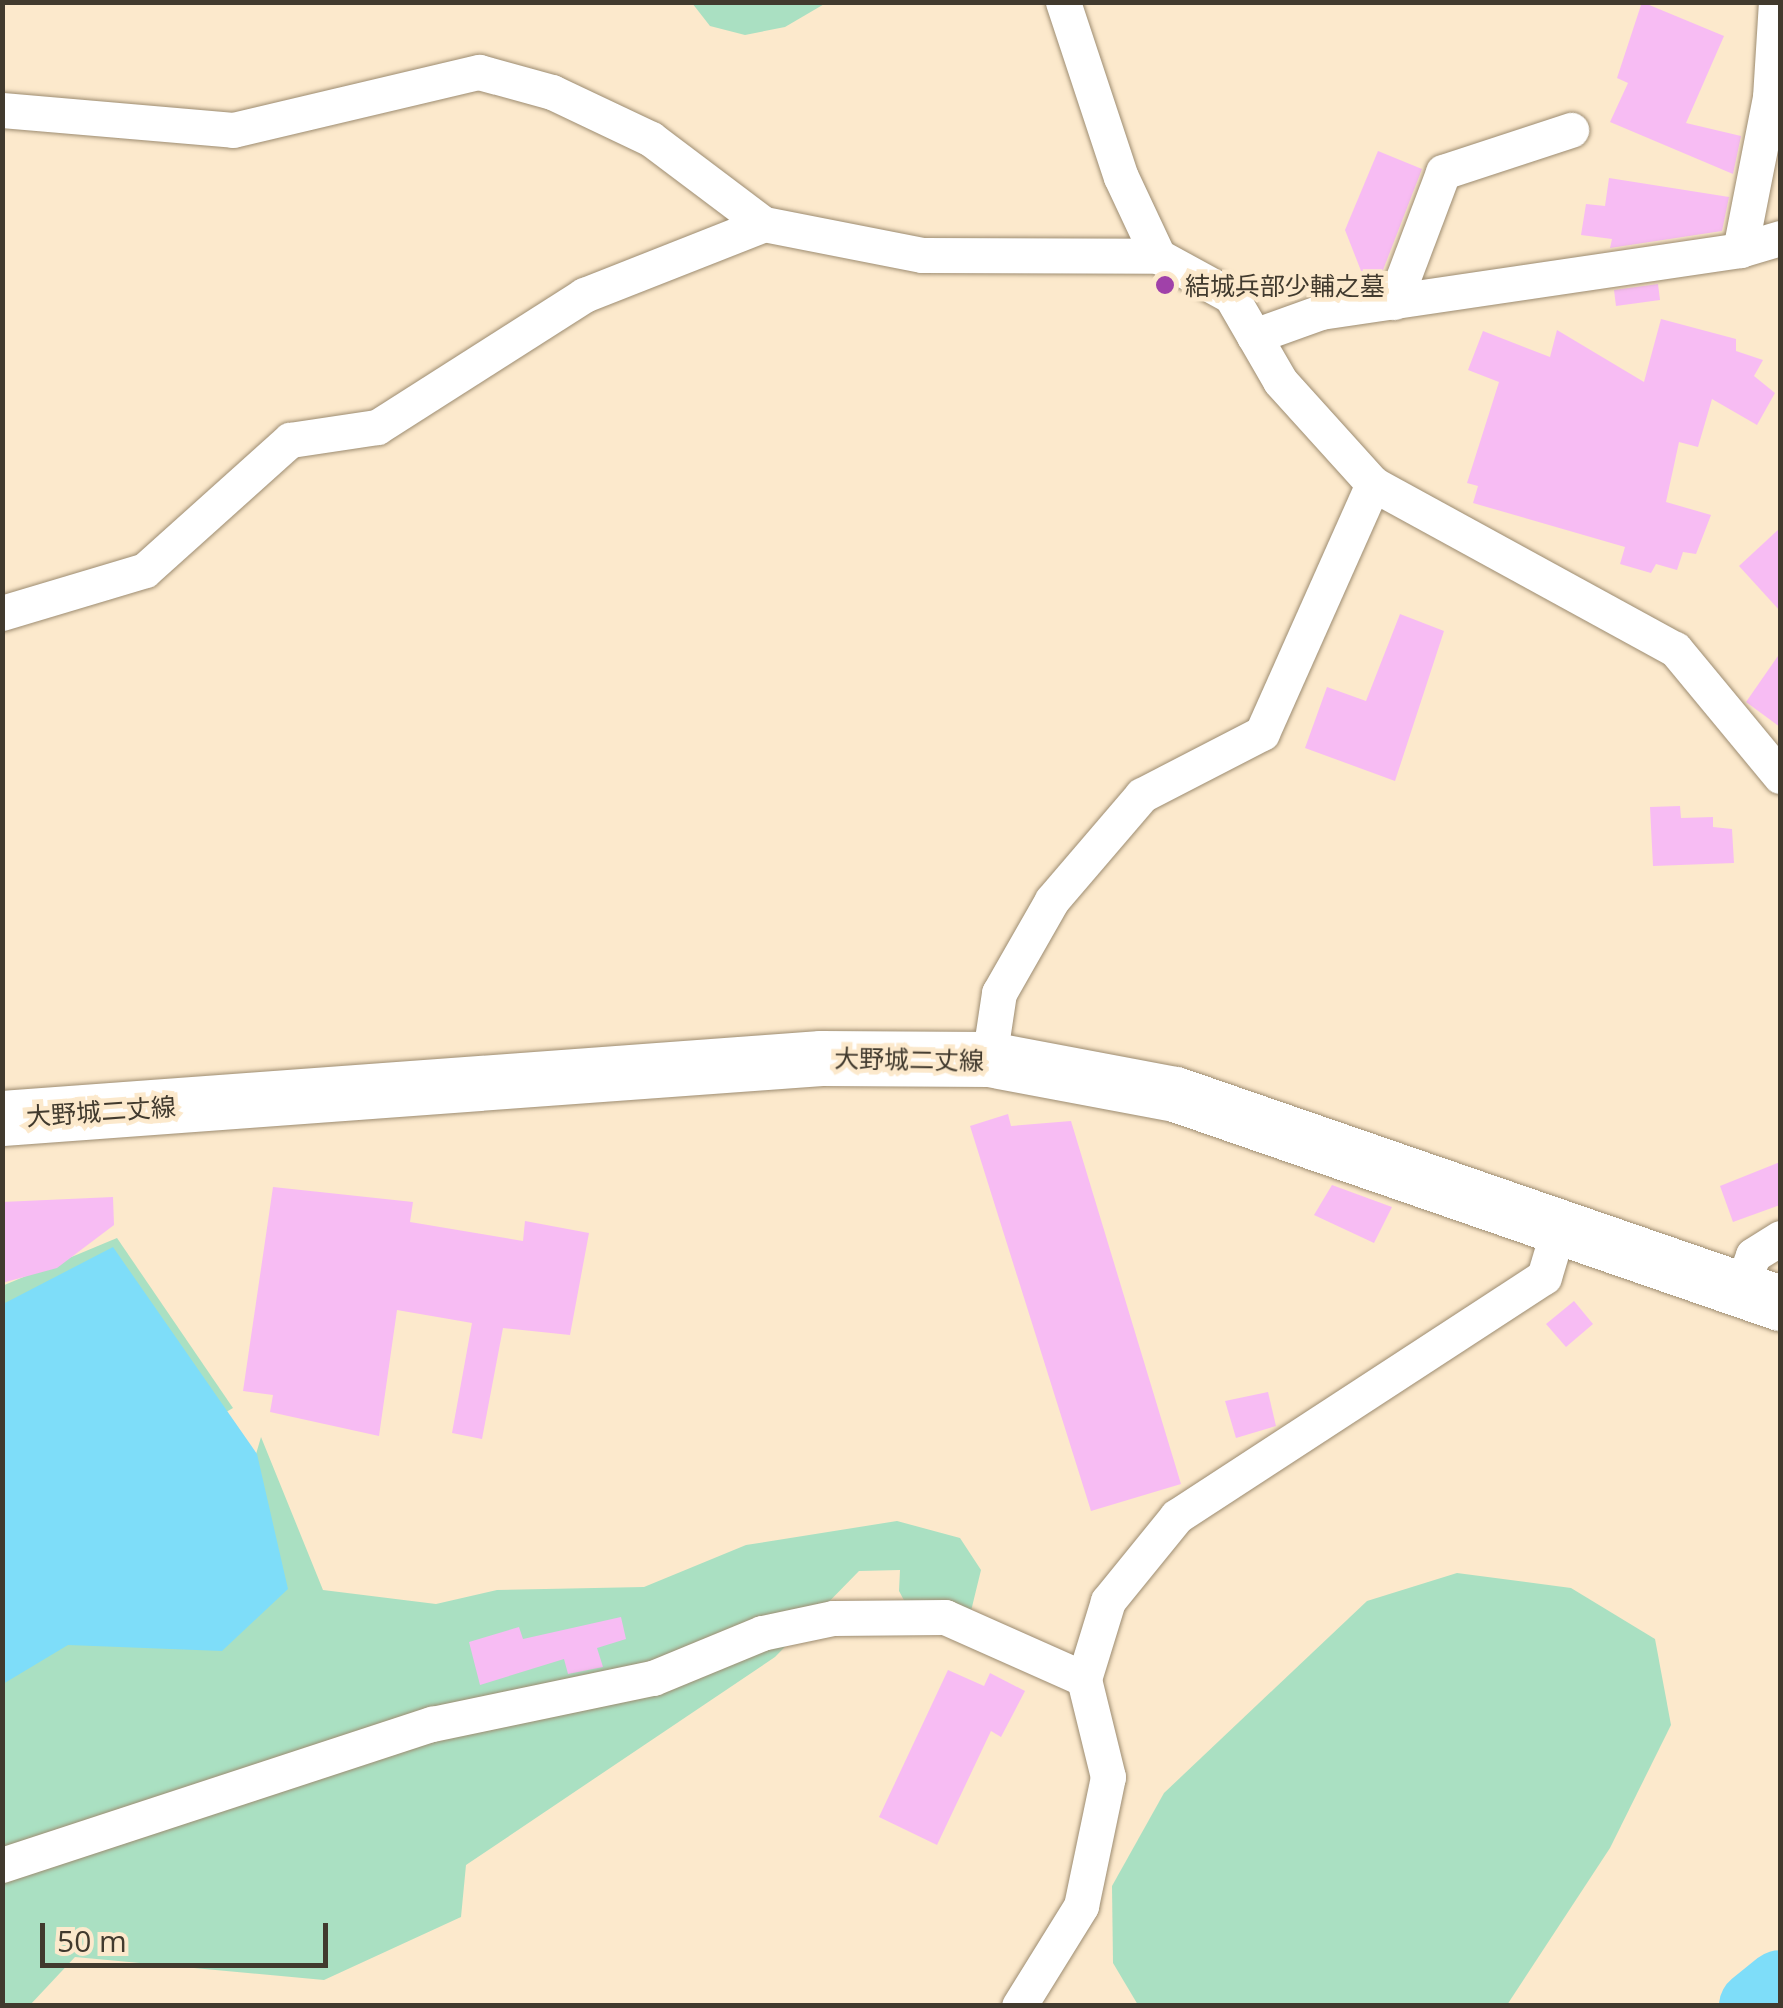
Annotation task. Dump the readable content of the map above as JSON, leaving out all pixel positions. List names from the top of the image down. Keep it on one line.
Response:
{"streets":{"main road":["大野城二丈線"]},"places":["結城兵部少輔之墓"],"scale_bar":"50 m"}
